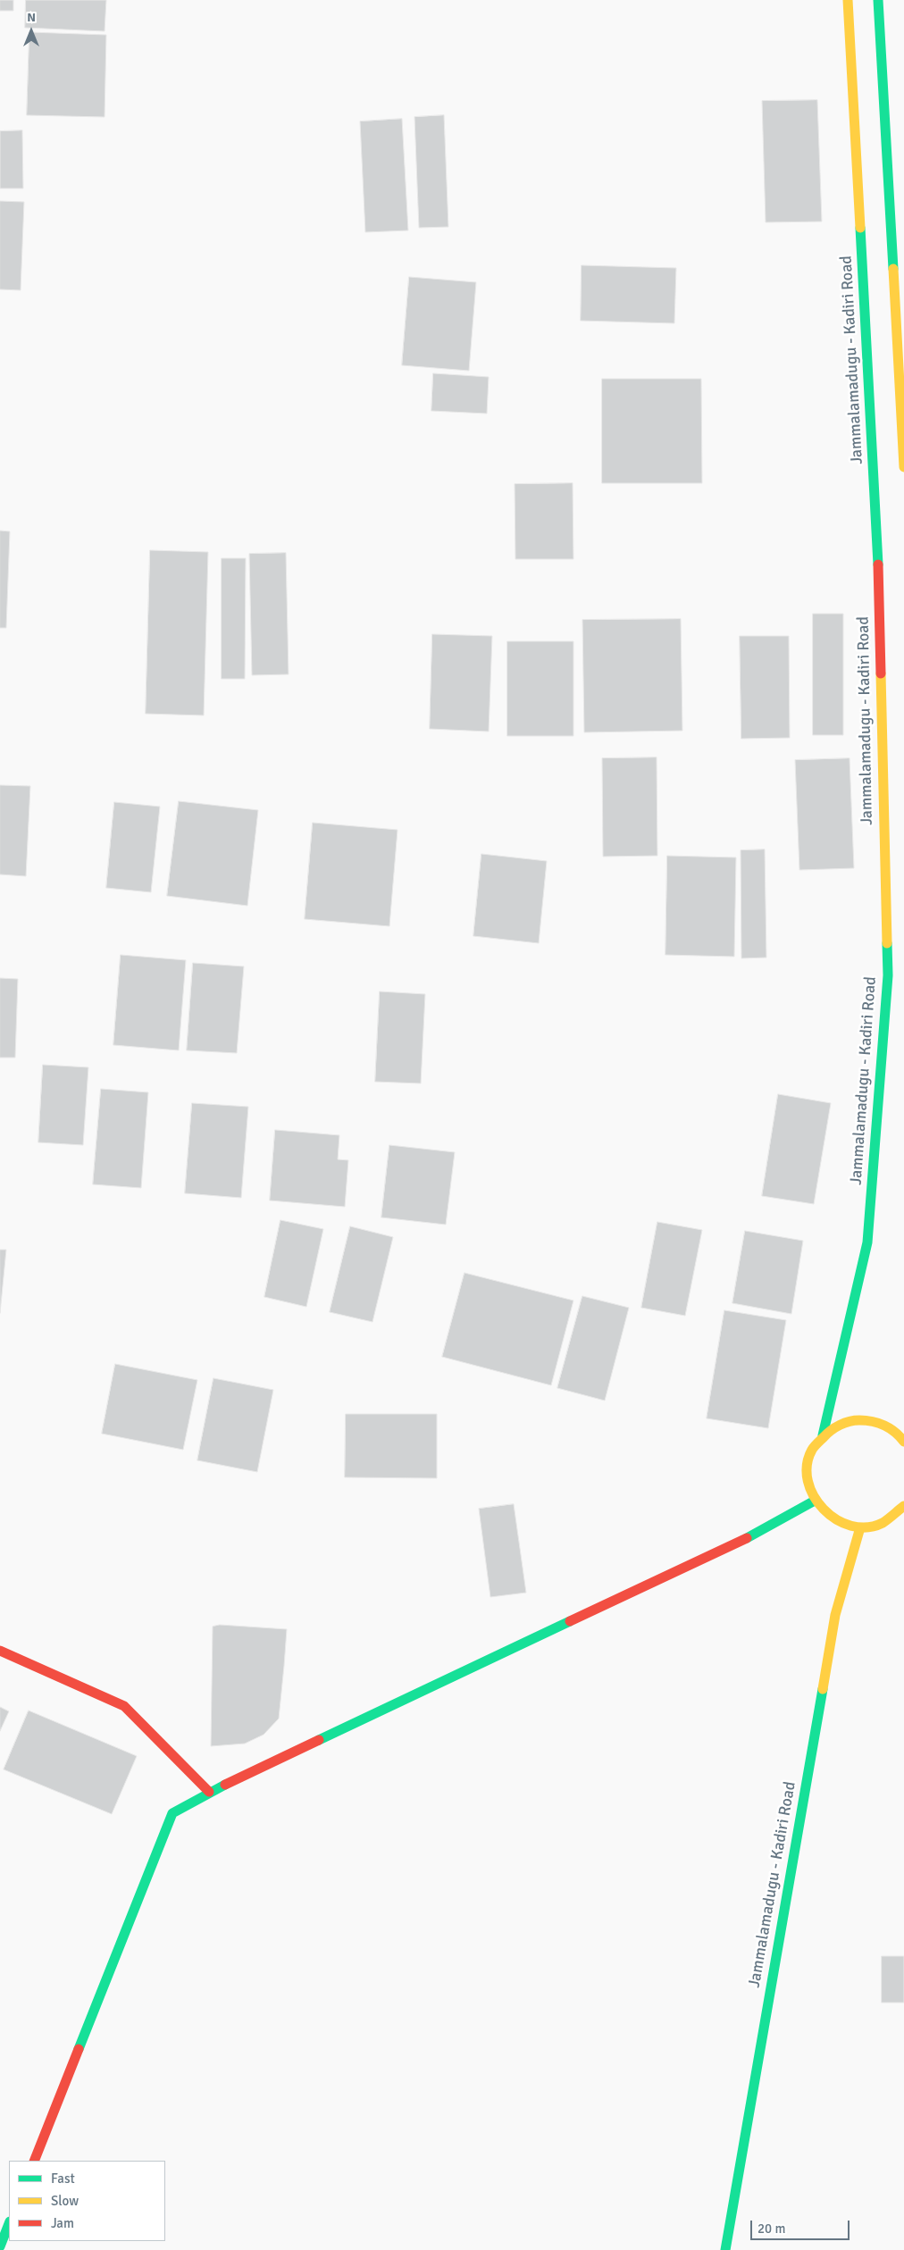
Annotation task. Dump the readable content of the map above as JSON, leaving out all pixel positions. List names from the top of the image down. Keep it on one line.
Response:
{"streets":{"main road":["Jammalamadugu - Kadiri Road"]},"legend":["Fast","Slow","Jam"],"scale_bar":"20 m","north":"top"}
